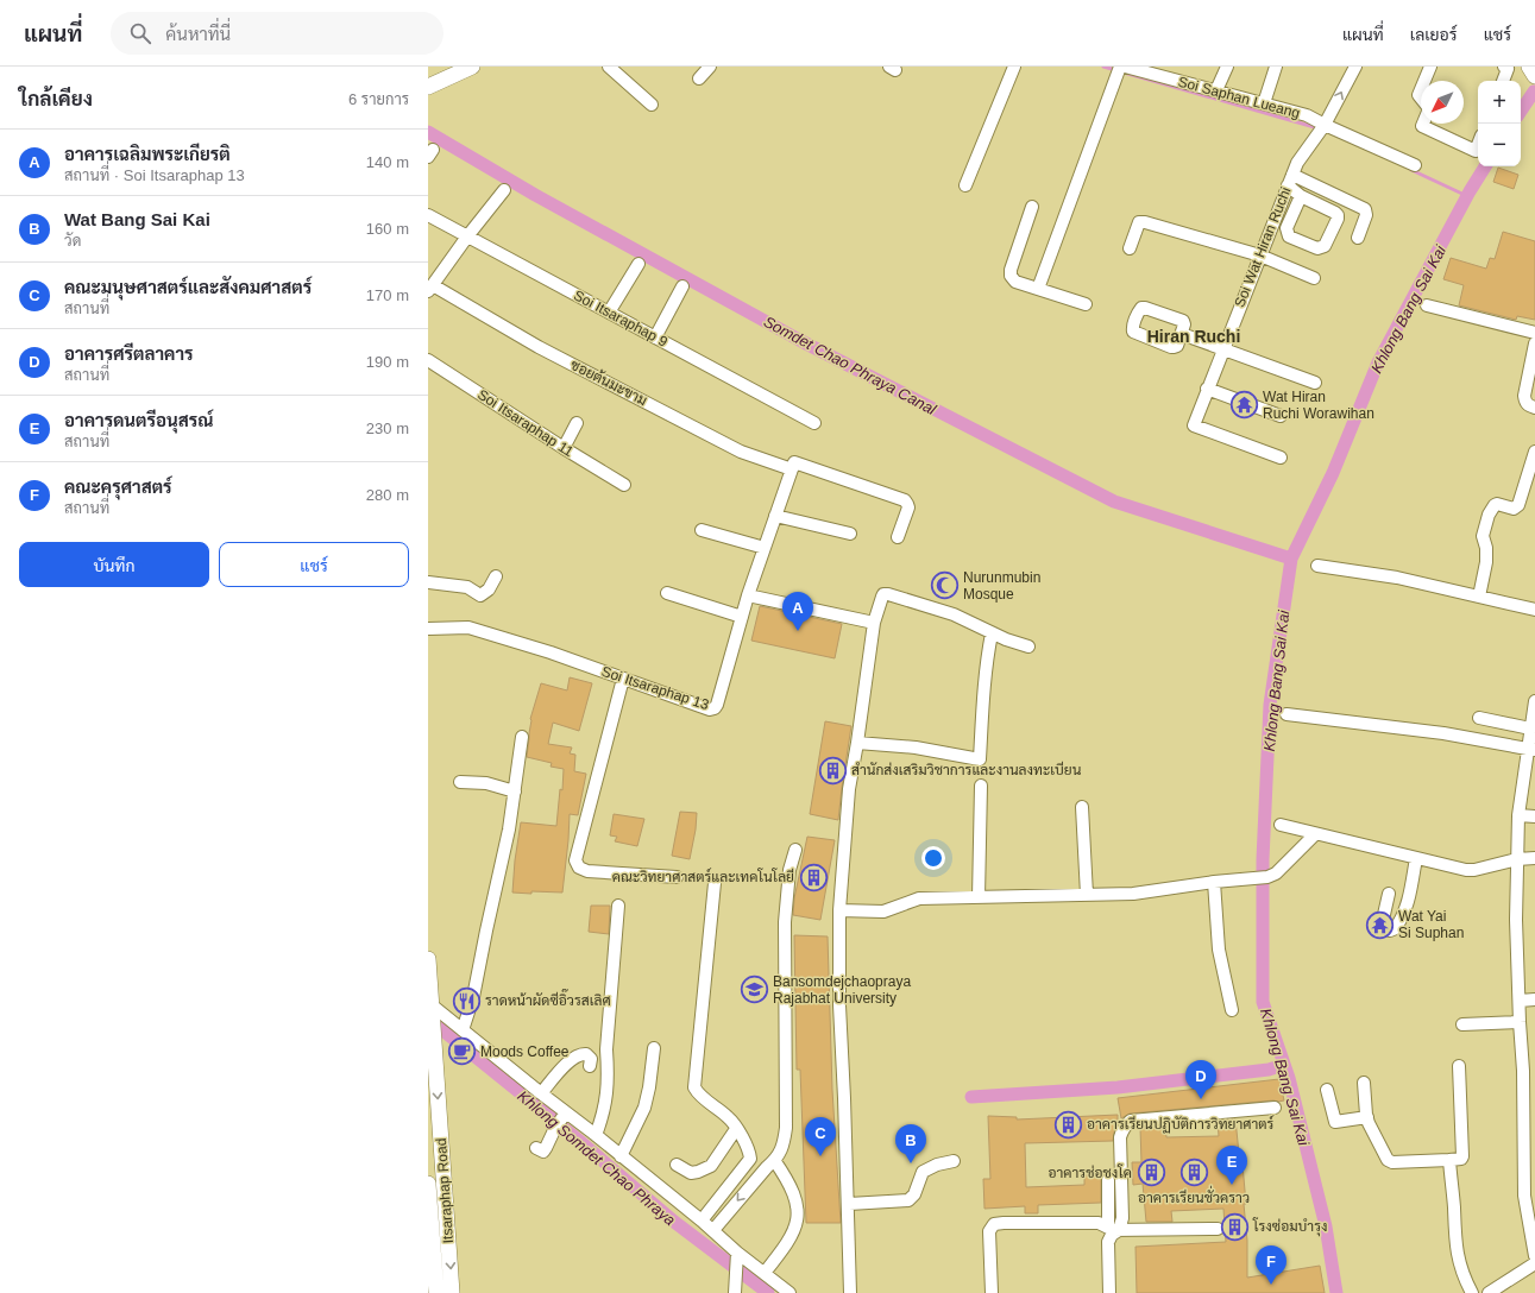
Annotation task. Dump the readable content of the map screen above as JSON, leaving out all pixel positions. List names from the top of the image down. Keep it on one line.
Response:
{"streets":{"main road":["Itsaraphap Road"],"street":["Soi Saphan Lueang","Soi Wat Hiran Ruchi","Soi Itsaraphap 9","ซอยต้นมะขาม","Soi Itsaraphap 11","Soi Itsaraphap 13"]},"crossings":[["Soi Saphan Lueang","Soi Wat Hiran Ruchi"],["ซอยต้นมะขาม","Soi Itsaraphap 13"]],"districts":["Hiran Ruchi"],"water":["Khlong Bang Sai Kai","Somdet Chao Phraya Canal","Khlong Somdet Chao Phraya"],"places":{"temple":["Wat Hiran Ruchi Worawihan","Wat Yai Si Suphan"],"mosque":["Nurunmubin Mosque"],"building":["สำนักส่งเสริมวิชาการและงานลงทะเบียน","คณะวิทยาศาสตร์และเทคโนโลยี","อาคารเรียนปฏิบัติการวิทยาศาตร์","อาคารช่อชงโค","อาคารเรียนชั่วคราว","โรงซ่อมบำรุง"],"school or university":["Bansomdejchaopraya Rajabhat University"],"restaurant":["ราดหน้าผัดซีอิ๊วรสเลิศ"],"cafe":["Moods Coffee"]},"north":"bottom left","page":{"header":"แผนที่","search":"ค้นหาที่นี่","nav":["แผนที่","เลเยอร์","แชร์"],"heading":["ใกล้เคียง","6 รายการ"],"map_buttons":["+","−"],"list":[{"mark":"A","name":"อาคารเฉลิมพระเกียรติ","note":"สถานที่ · Soi Itsaraphap 13","value":"140 m"},{"mark":"B","name":"Wat Bang Sai Kai","note":"วัด","value":"160 m"},{"mark":"C","name":"คณะมนุษศาสตร์และสังคมศาสตร์","note":"สถานที่","value":"170 m"},{"mark":"D","name":"อาคารศรีตลาคาร","note":"สถานที่","value":"190 m"},{"mark":"E","name":"อาคารดนตรีอนุสรณ์","note":"สถานที่","value":"230 m"},{"mark":"F","name":"คณะครุศาสตร์","note":"สถานที่","value":"280 m"}],"buttons":["บันทึก","แชร์"],"pins":["A","D","C","B","E","F"]}}
